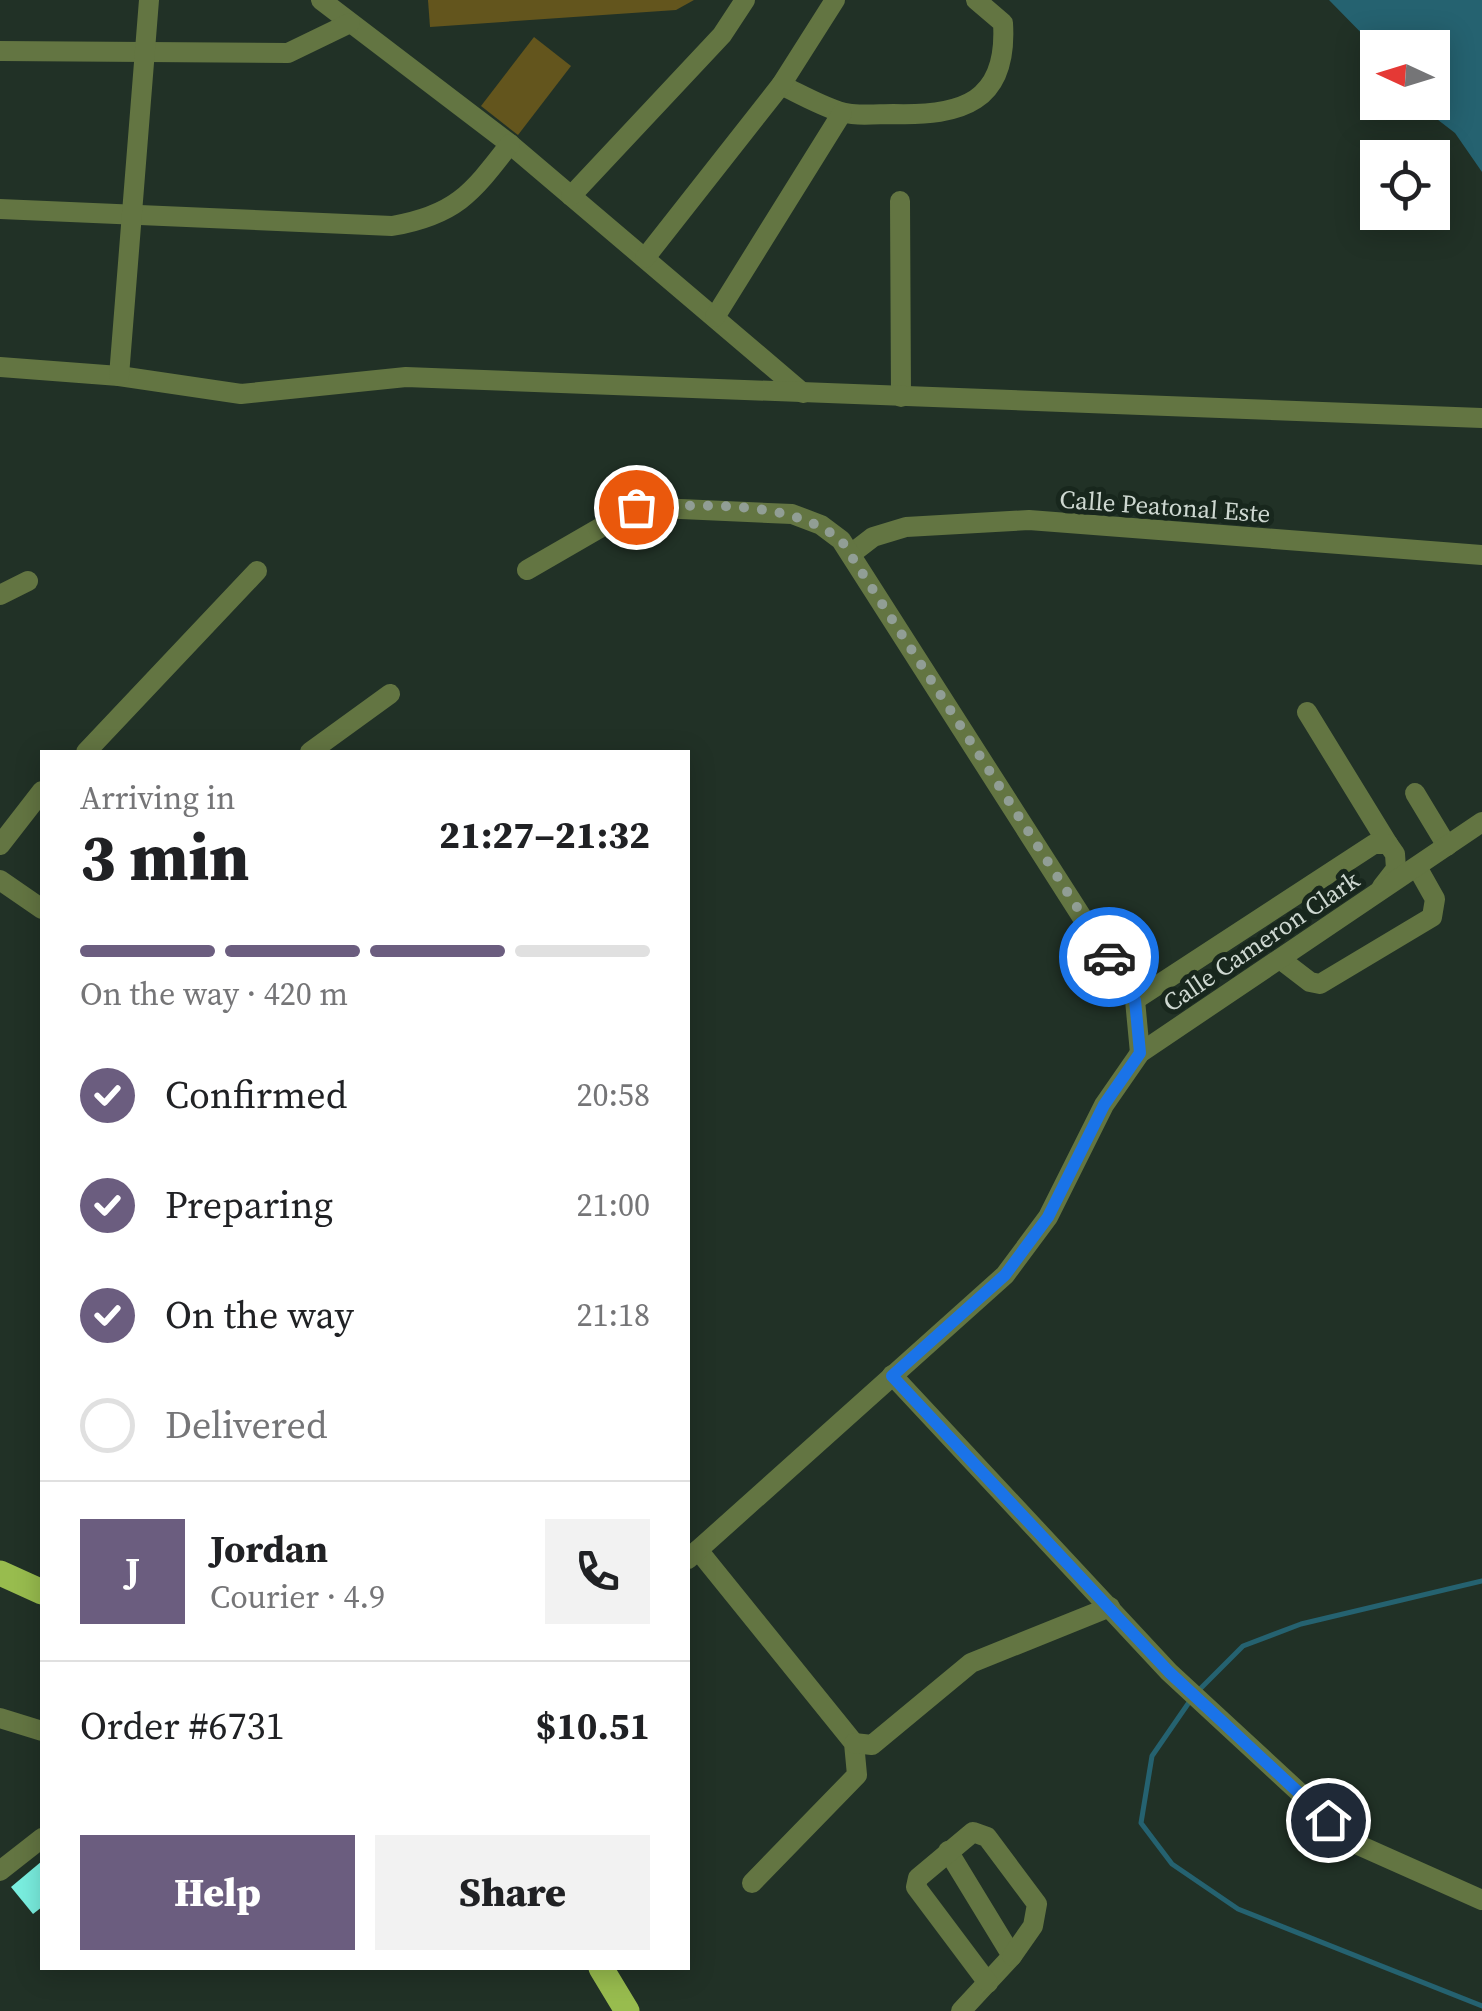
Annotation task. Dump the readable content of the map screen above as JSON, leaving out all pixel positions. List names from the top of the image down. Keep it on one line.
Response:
{"streets":{"street":["Calle Peatonal Este","Calle Cameron Clark"]},"north":"left","page":{"heading":["3 min","Arriving in","21:27–21:32"],"panel":["Jordan","Courier · 4.9","Order #6731","$10.51"],"bar":"On the way · 420 m","list":[["Confirmed","20:58"],["Preparing","21:00"],["On the way","21:18"],"Delivered"],"round":"J","buttons":["Help","Share"]}}
